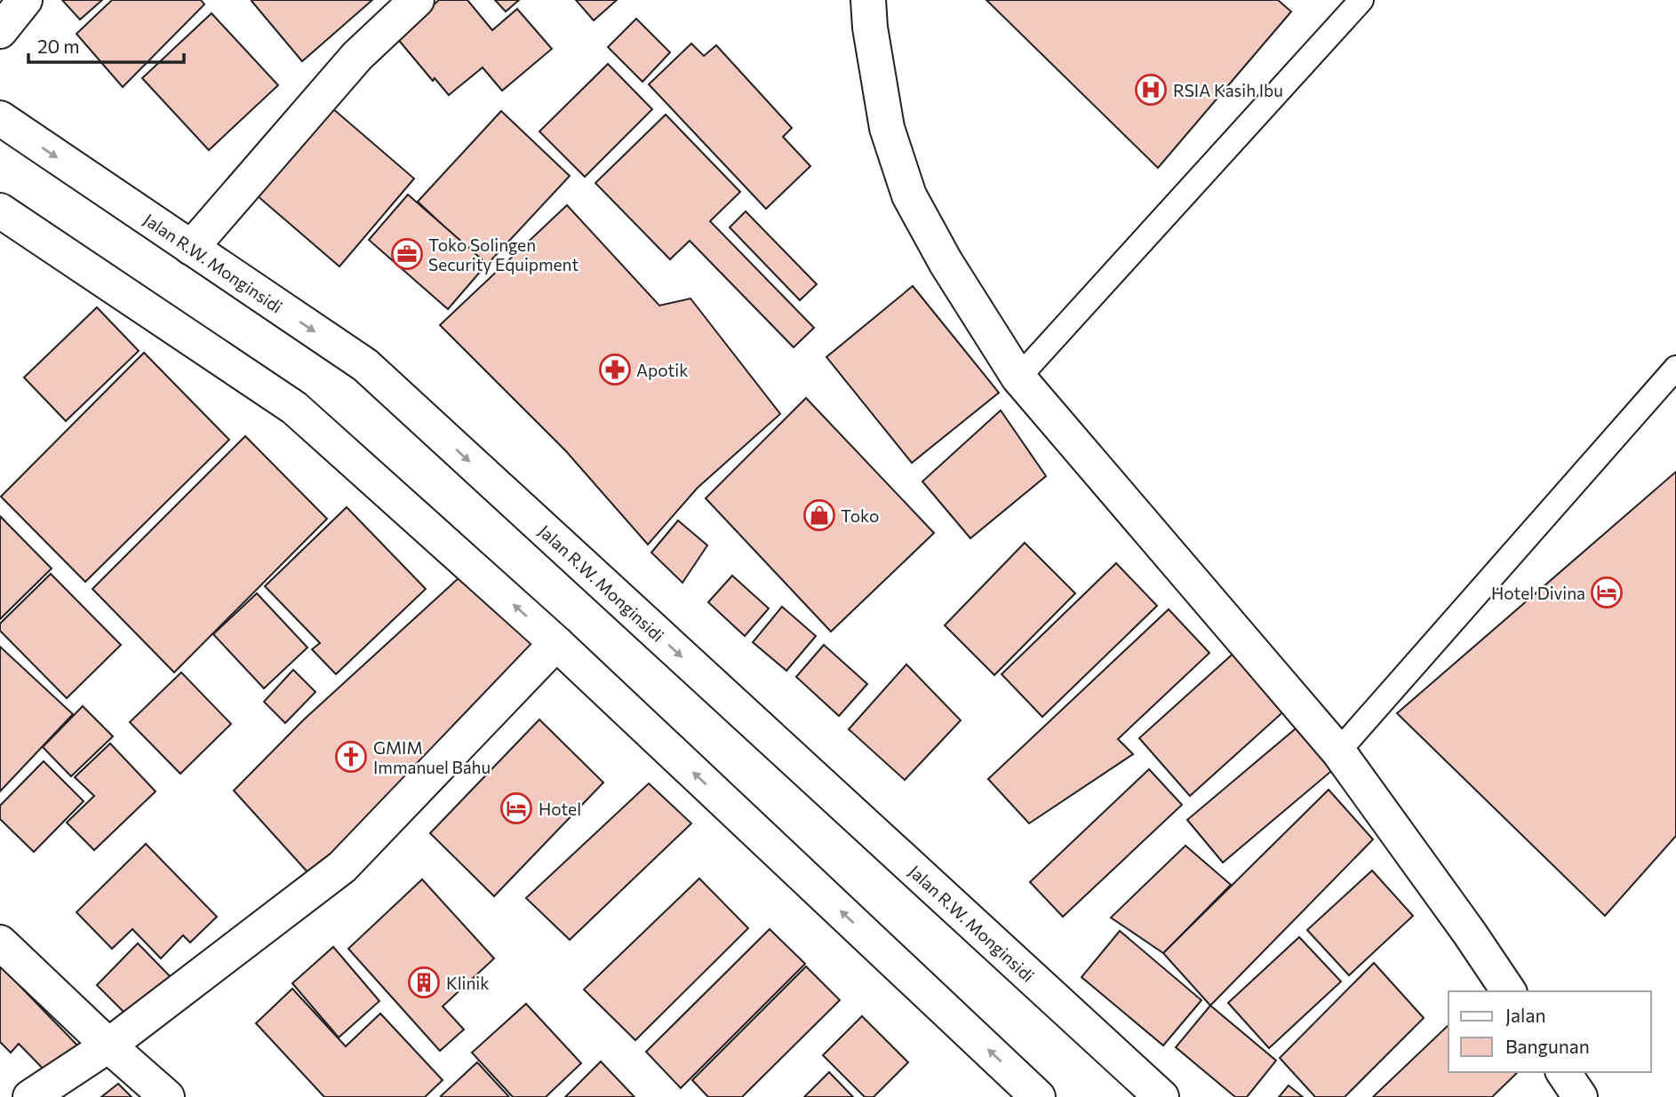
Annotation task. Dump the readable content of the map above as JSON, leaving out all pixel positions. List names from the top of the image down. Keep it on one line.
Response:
{"streets":{"main road":["Jalan R.W. Monginsidi"]},"places":{"hospital":["RSIA Kasih Ibu"],"office":["Toko Solingen Security Equipment"],"pharmacy":["Apotik"],"shop":["Toko"],"hotel":["Hotel Divina","Hotel"],"church":["GMIM Immanuel Bahu"],"building":["Klinik"]},"legend":["Jalan","Bangunan"],"scale_bar":"20 m"}
